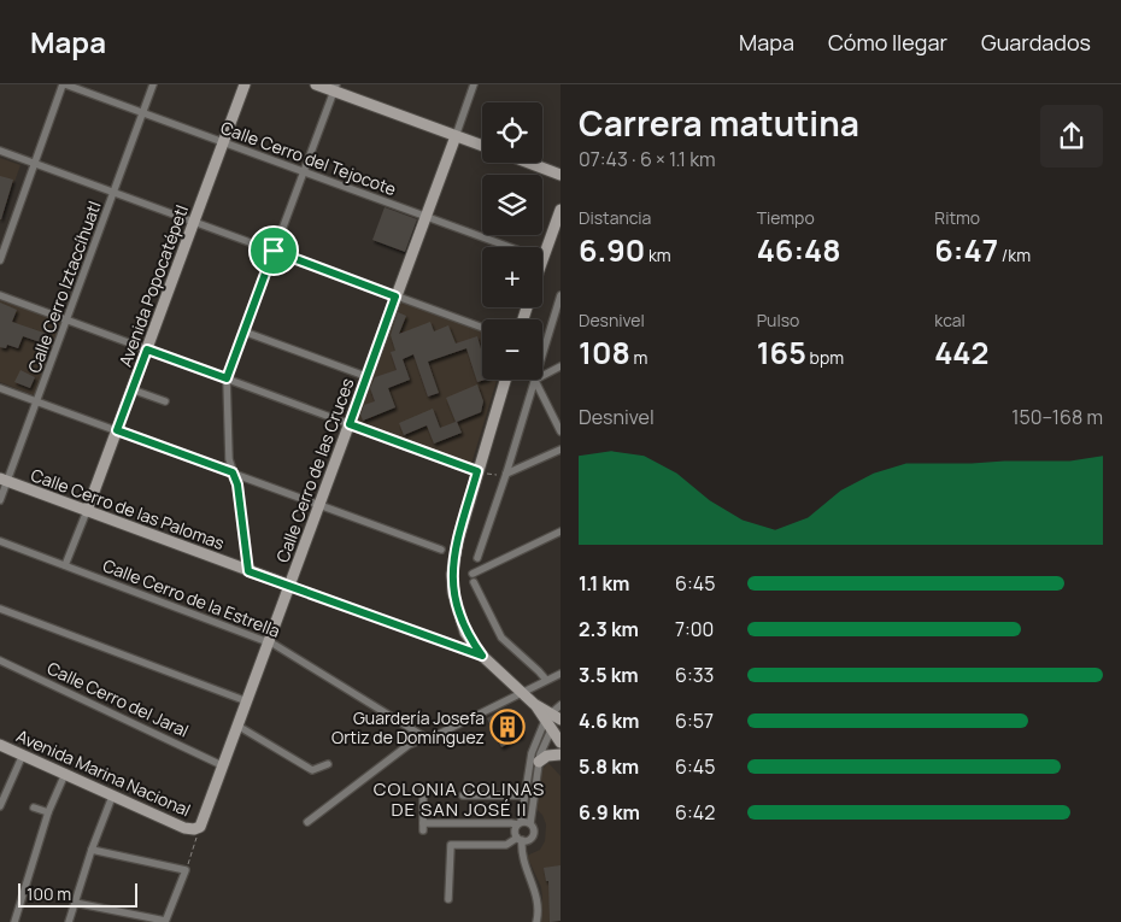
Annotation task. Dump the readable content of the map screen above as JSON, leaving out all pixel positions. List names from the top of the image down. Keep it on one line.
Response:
{"streets":{"street":["Calle Cerro del Tejocote","Avenida Popocatépetl","Calle Cerro Iztaccíhuatl","Calle Cerro de las Cruces","Calle Cerro de las Palomas","Calle Cerro de la Estrella","Calle Cerro del Jaral","Avenida Marina Nacional"]},"crossings":[["Calle Cerro del Tejocote","Avenida Popocatépetl"],["Calle Cerro del Tejocote","Calle Cerro Iztaccíhuatl"],["Calle Cerro del Tejocote","Calle Cerro de las Cruces"],["Avenida Popocatépetl","Calle Cerro de las Palomas"],["Avenida Popocatépetl","Calle Cerro de la Estrella"],["Calle Cerro Iztaccíhuatl","Calle Cerro de las Palomas"],["Calle Cerro de las Cruces","Calle Cerro de las Palomas"],["Calle Cerro de las Cruces","Calle Cerro de la Estrella"],["Calle Cerro de las Cruces","Calle Cerro del Jaral"],["Calle Cerro de las Cruces","Avenida Marina Nacional"]],"districts":["COLONIA COLINAS DE SAN JOSÉ II"],"places":{"building":["Guardería Josefa Ortiz de Domínguez"]},"scale_bar":"100 m","page":{"header":"Mapa","nav":["Mapa","Cómo llegar","Guardados"],"heading":["Carrera matutina","07:43 · 6 × 1.1 km"],"map_buttons":["+","−"],"stats":[["Distancia","6.90 km"],["Tiempo","46:48"],["Ritmo","6:47 /km"],["Desnivel","108 m"],["Pulso","165 bpm"],["kcal","442"]],"chart":["Desnivel","150–168 m"],"list":[{"name":"1.1 km","note":"6:45"},{"name":"2.3 km","note":"7:00"},{"name":"3.5 km","note":"6:33"},{"name":"4.6 km","note":"6:57"},{"name":"5.8 km","note":"6:45"},{"name":"6.9 km","note":"6:42"}],"scale":"100 m"}}
